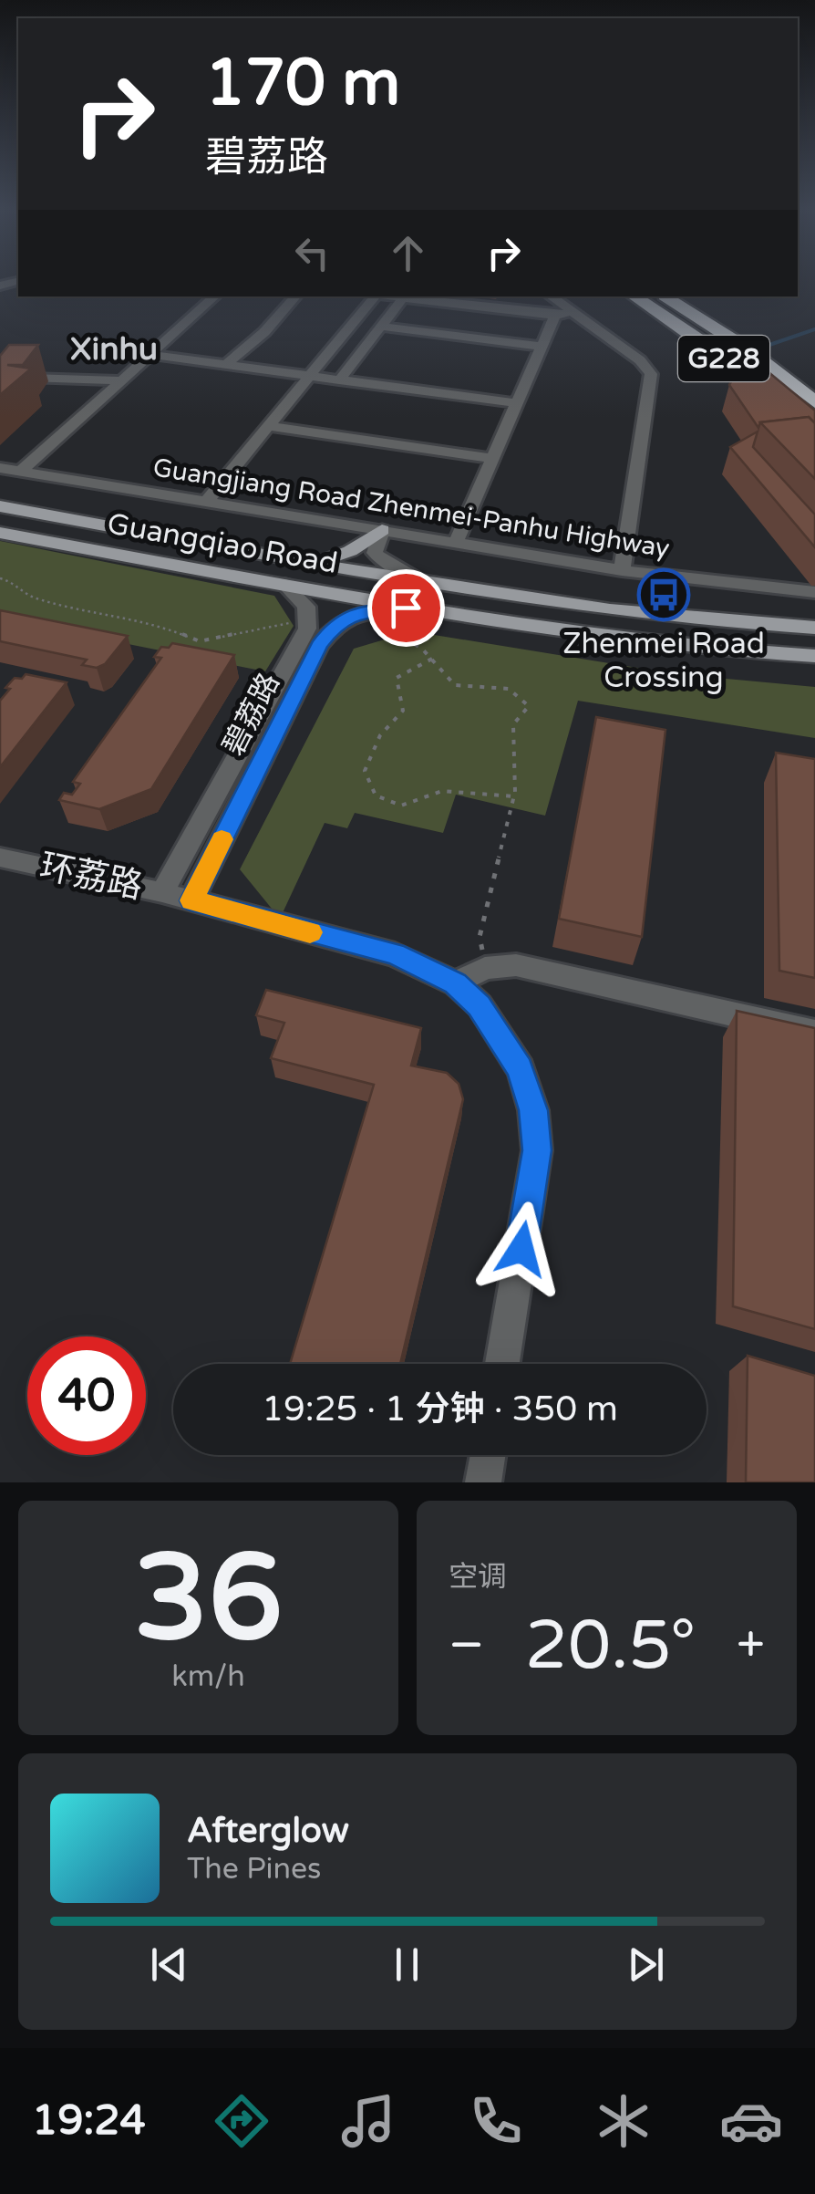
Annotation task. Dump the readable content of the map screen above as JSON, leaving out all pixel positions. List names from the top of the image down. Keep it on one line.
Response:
{"streets":{"highway":["G228"],"main road":["Guangqiao Road"],"street":["Guangjiang Road Zhenmei-Panhu Highway","碧荔路","环荔路"]},"crossings":[["Guangqiao Road","碧荔路"],["碧荔路","环荔路"]],"districts":["Xinhu"],"places":{"bus stop":["Zhenmei Road Crossing"]},"page":{"turn":["170 m","碧荔路"],"limit":"40","trip":"19:25 · 1 分钟 · 350 m","tile":[["36","km/h"],"空调"],"heat":["−","20.5°","+"],"song":["Afterglow","The Pines"],"tabs":"19:24"}}
